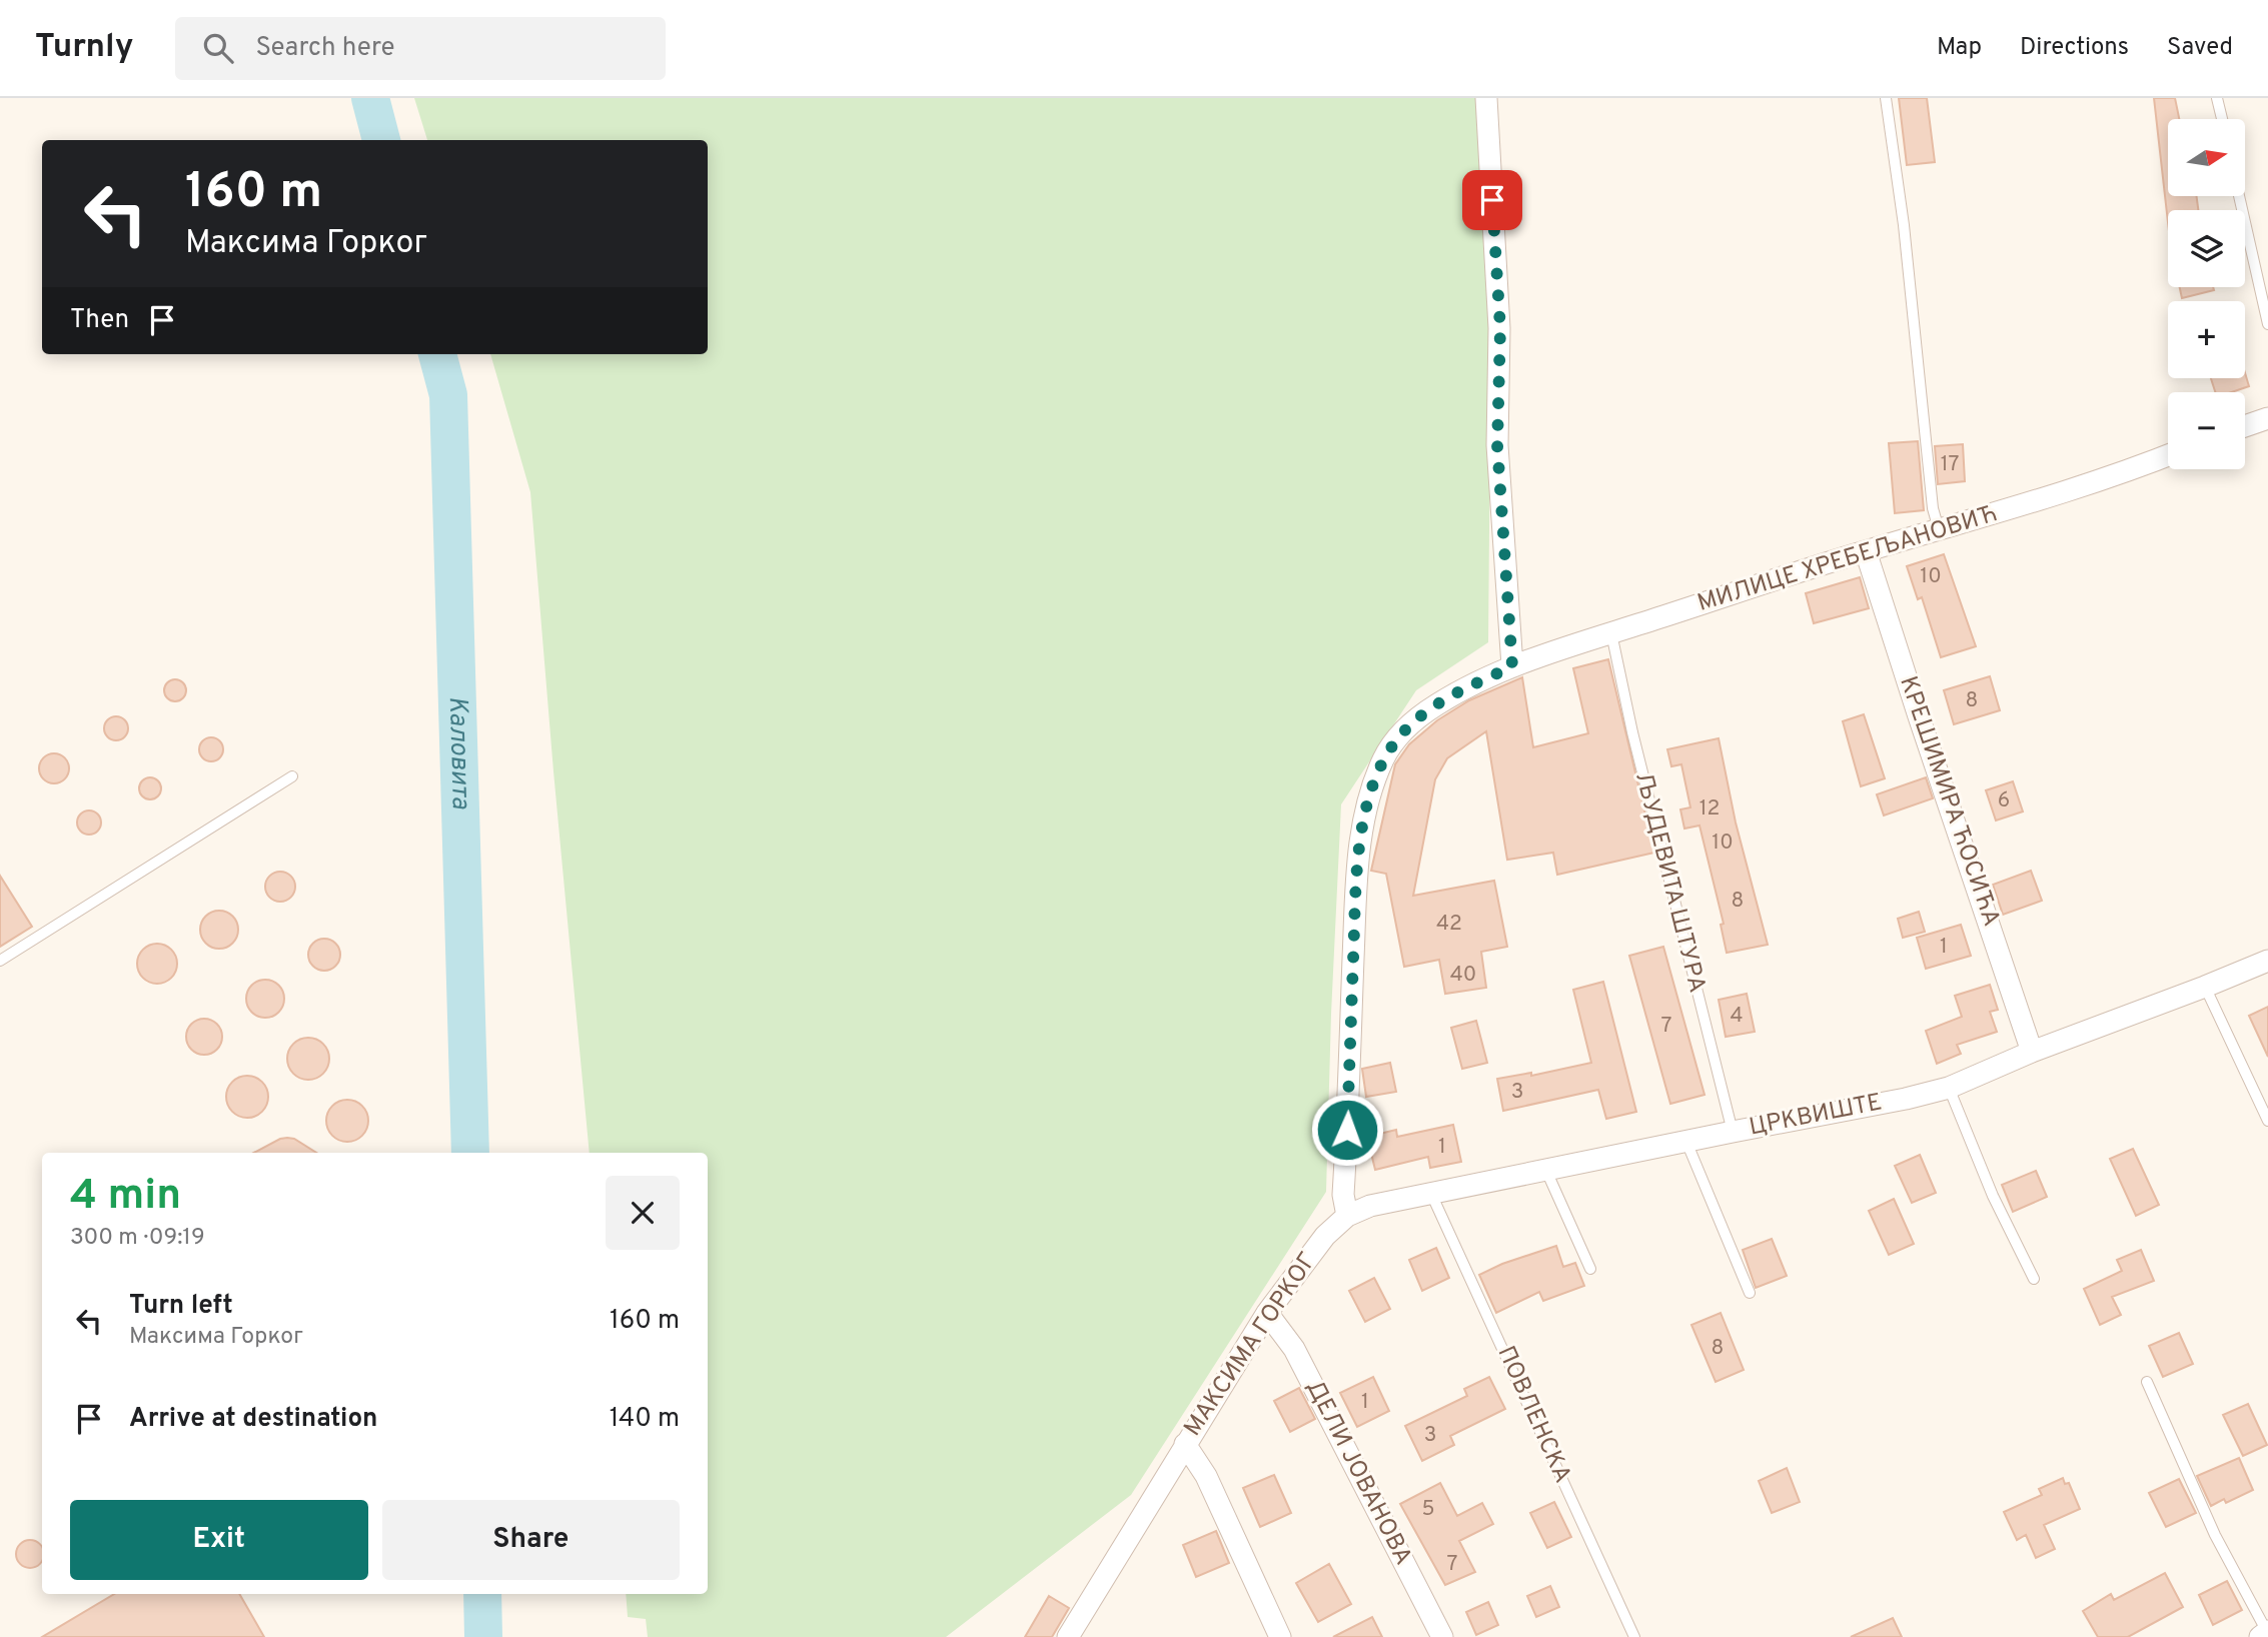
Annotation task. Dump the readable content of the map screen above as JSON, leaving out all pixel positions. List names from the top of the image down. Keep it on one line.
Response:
{"streets":{"street":["МИЛИЦЕ ХРЕБЕЉАНОВИЋ","КРЕШИМИРА ЋОСИЋА","ЦРКВИШТЕ","МАКСИМА ГОРКОГ","ДЕЛИ ЈОВАНОВА"],"lane":["ЉУДЕВИТА ШТУРА","ПОВЛЕНСКА"]},"crossings":[["МИЛИЦЕ ХРЕБЕЉАНОВИЋ","КРЕШИМИРА ЋОСИЋА"],["МИЛИЦЕ ХРЕБЕЉАНОВИЋ","ЉУДЕВИТА ШТУРА"],["КРЕШИМИРА ЋОСИЋА","ЦРКВИШТЕ"],["ЉУДЕВИТА ШТУРА","ЦРКВИШТЕ"],["ЦРКВИШТЕ","МАКСИМА ГОРКОГ"],["ЦРКВИШТЕ","ПОВЛЕНСКА"],["МАКСИМА ГОРКОГ","ДЕЛИ ЈОВАНОВА"]],"water":["Каловита"],"house_numbers":["17","10","8","6","12","10","8","42","1","40","4","7","3","1","8","1","3","5","7"],"north":"right","page":{"header":"Turnly","search":"Search here","nav":["Map","Directions","Saved"],"map_buttons":["+","−"],"turn":["160 m","Максима Горког"],"then":"Then","heading":["4 min","300 m · 09:19"],"list":[{"name":"Turn left","note":"Максима Горког","value":"160 m"},{"name":"Arrive at destination","value":"140 m"}],"buttons":["Exit","Share"]}}
